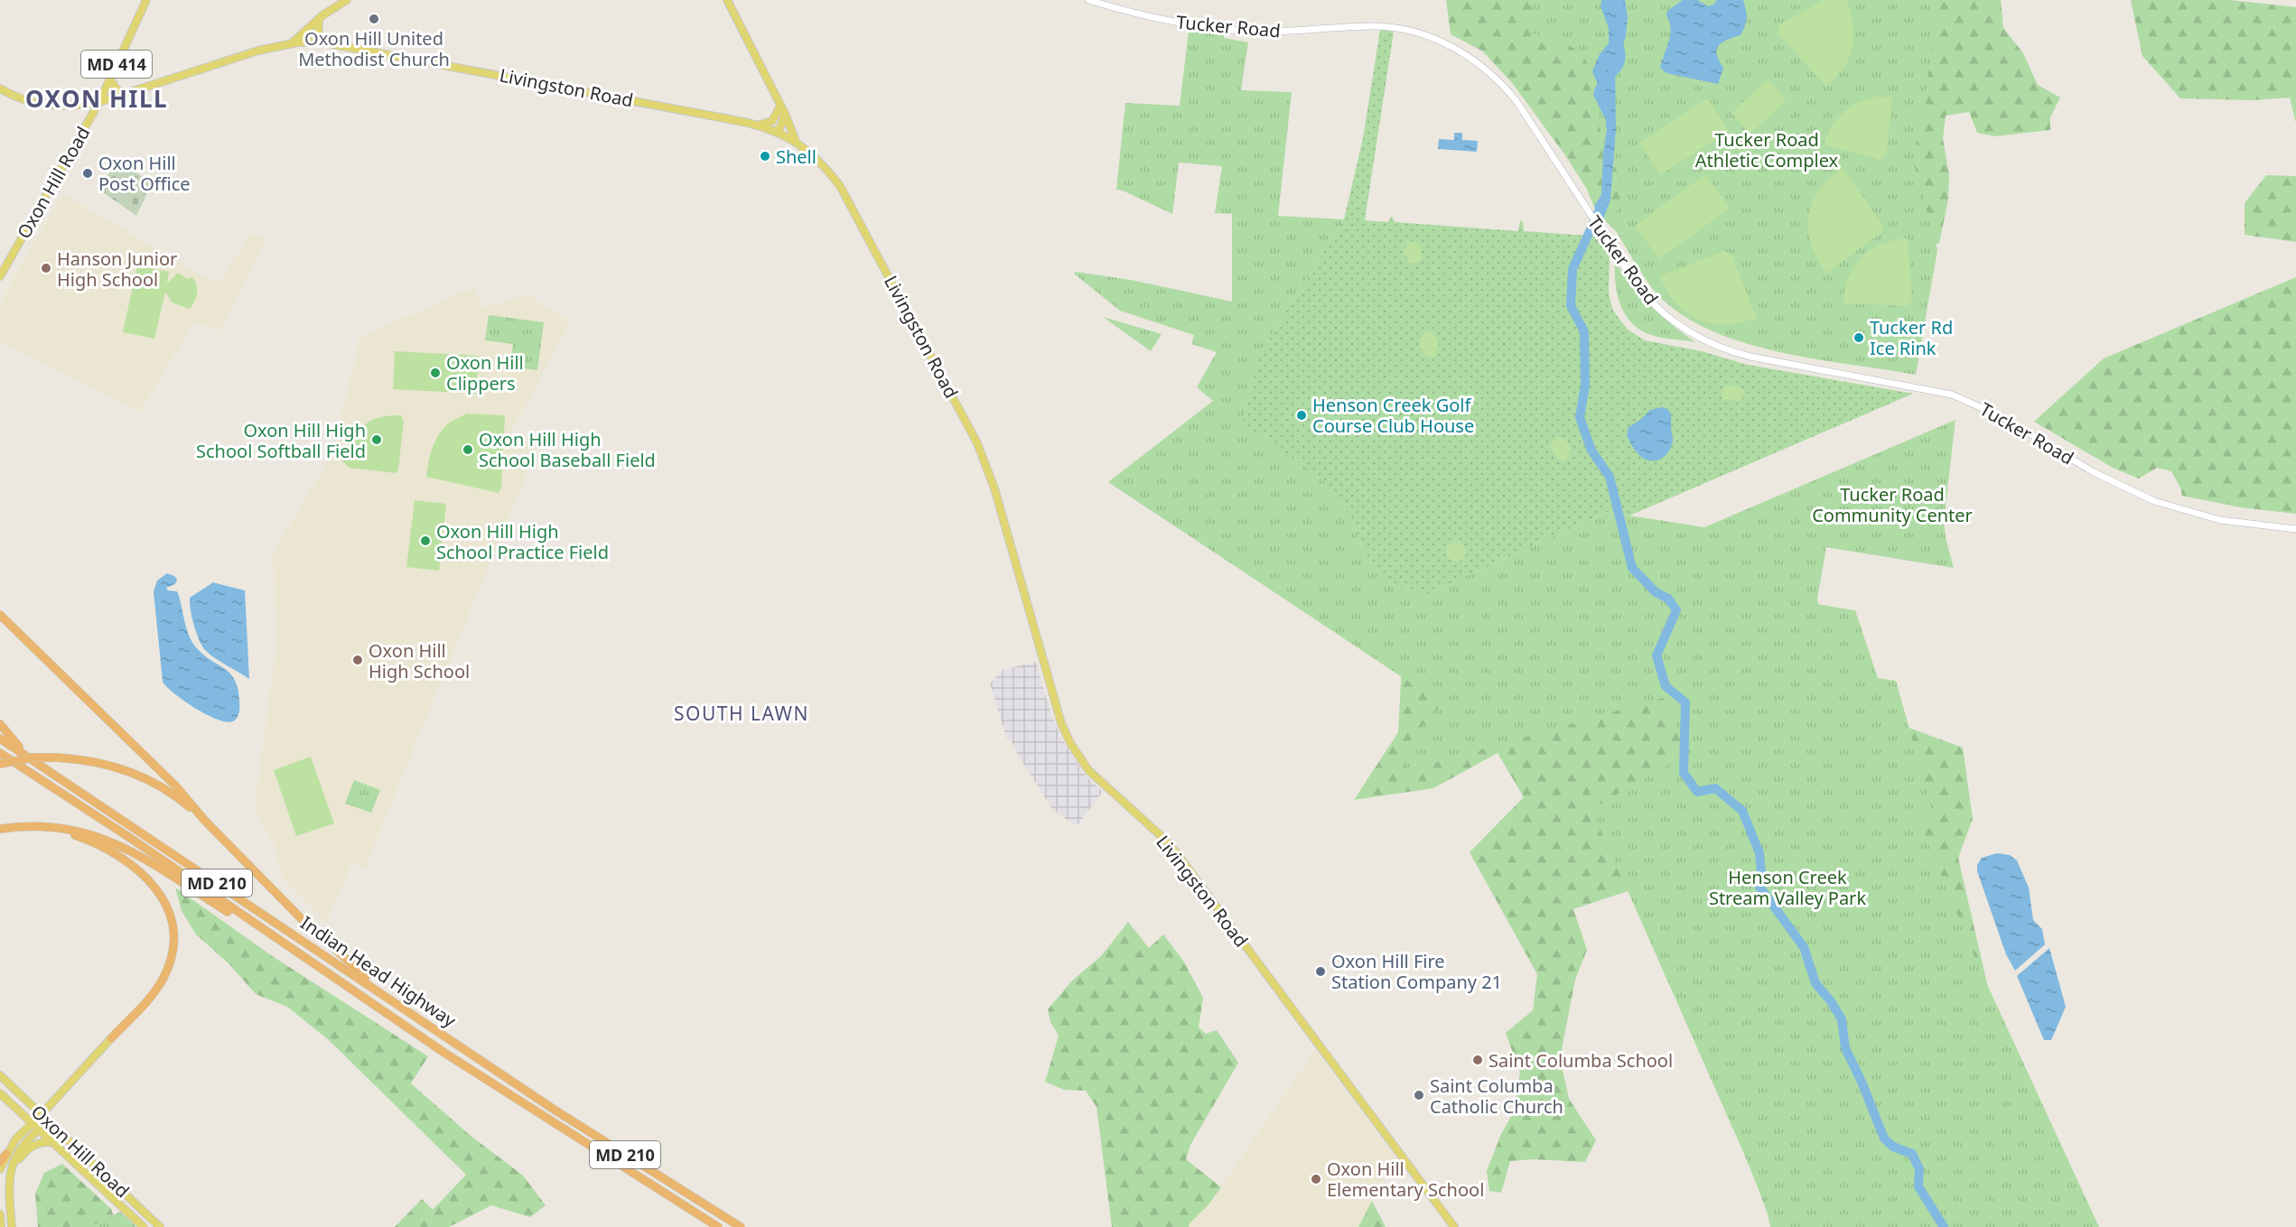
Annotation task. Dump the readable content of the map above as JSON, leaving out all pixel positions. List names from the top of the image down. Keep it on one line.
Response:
{"streets":{"highway":["MD 210","Indian Head Highway"],"main road":["MD 414","Livingston Road","Oxon Hill Road"],"street":["Tucker Road"]},"crossings":[["Livingston Road","Oxon Hill Road"]],"districts":["OXON HILL","SOUTH LAWN"],"parks":["Tucker Road Athletic Complex","Tucker Road Community Center","Henson Creek Stream Valley Park"],"places":["Oxon Hill United Methodist Church","Shell","Oxon Hill Post Office","Hanson Junior High School","Tucker Rd Ice Rink","Oxon Hill Clippers","Henson Creek Golf Course Club House","Oxon Hill High School Softball Field","Oxon Hill High School Baseball Field","Oxon Hill High School Practice Field","Oxon Hill High School","Oxon Hill Fire Station Company 21","Saint Columba School","Saint Columba Catholic Church","Oxon Hill Elementary School"]}
